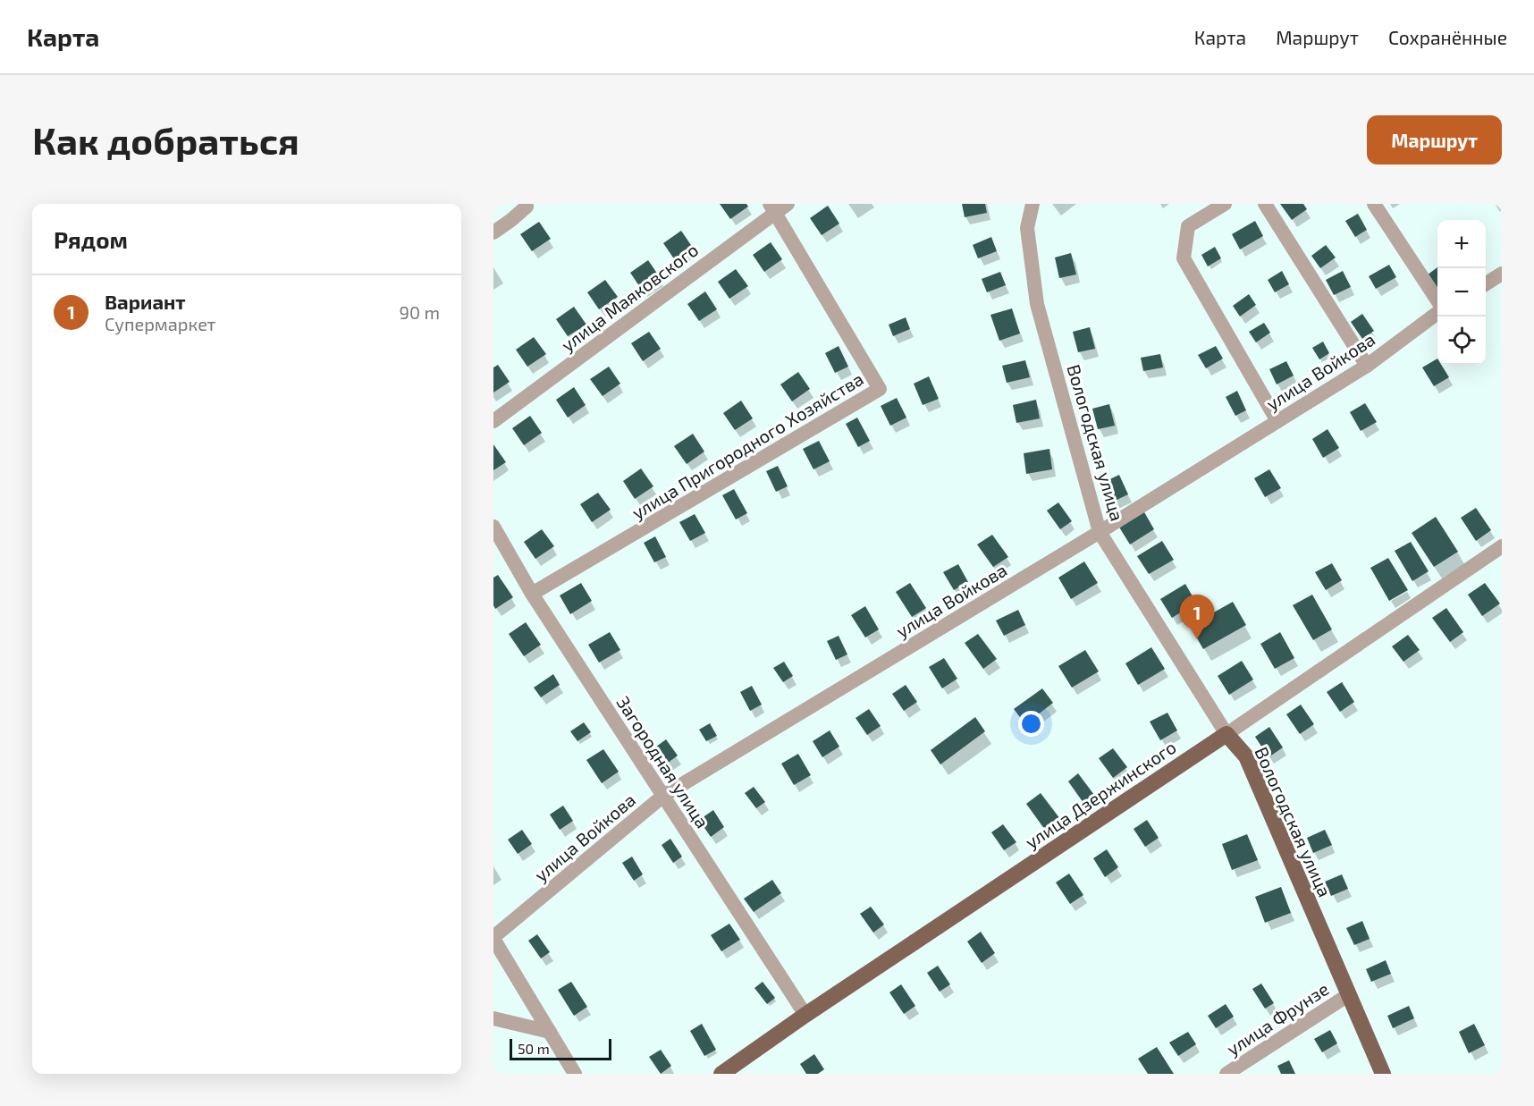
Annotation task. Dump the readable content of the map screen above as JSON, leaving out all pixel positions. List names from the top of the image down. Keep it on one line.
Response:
{"streets":{"main road":["Вологодская улица","улица Дзержинского"],"street":["улица Маяковского","улица Войкова","улица Пригородного Хозяйства","Загородная улица","улица Фрунзе"]},"crossings":[["улица Маяковского","улица Пригородного Хозяйства"],["улица Войкова","Вологодская улица"],["улица Войкова","Загородная улица"],["Вологодская улица","улица Дзержинского"],["Вологодская улица","улица Фрунзе"],["улица Пригородного Хозяйства","Загородная улица"],["Загородная улица","улица Дзержинского"]],"scale_bar":"50 m","page":{"header":"Карта","nav":["Карта","Маршрут","Сохранённые"],"buttons":"Маршрут","title":"Как добраться","heading":"Рядом","map_buttons":["+","−"],"list":[{"mark":"1","name":"Вариант","note":"Супермаркет","value":"90 m"}],"pins":"1","scale":"50 m"}}
